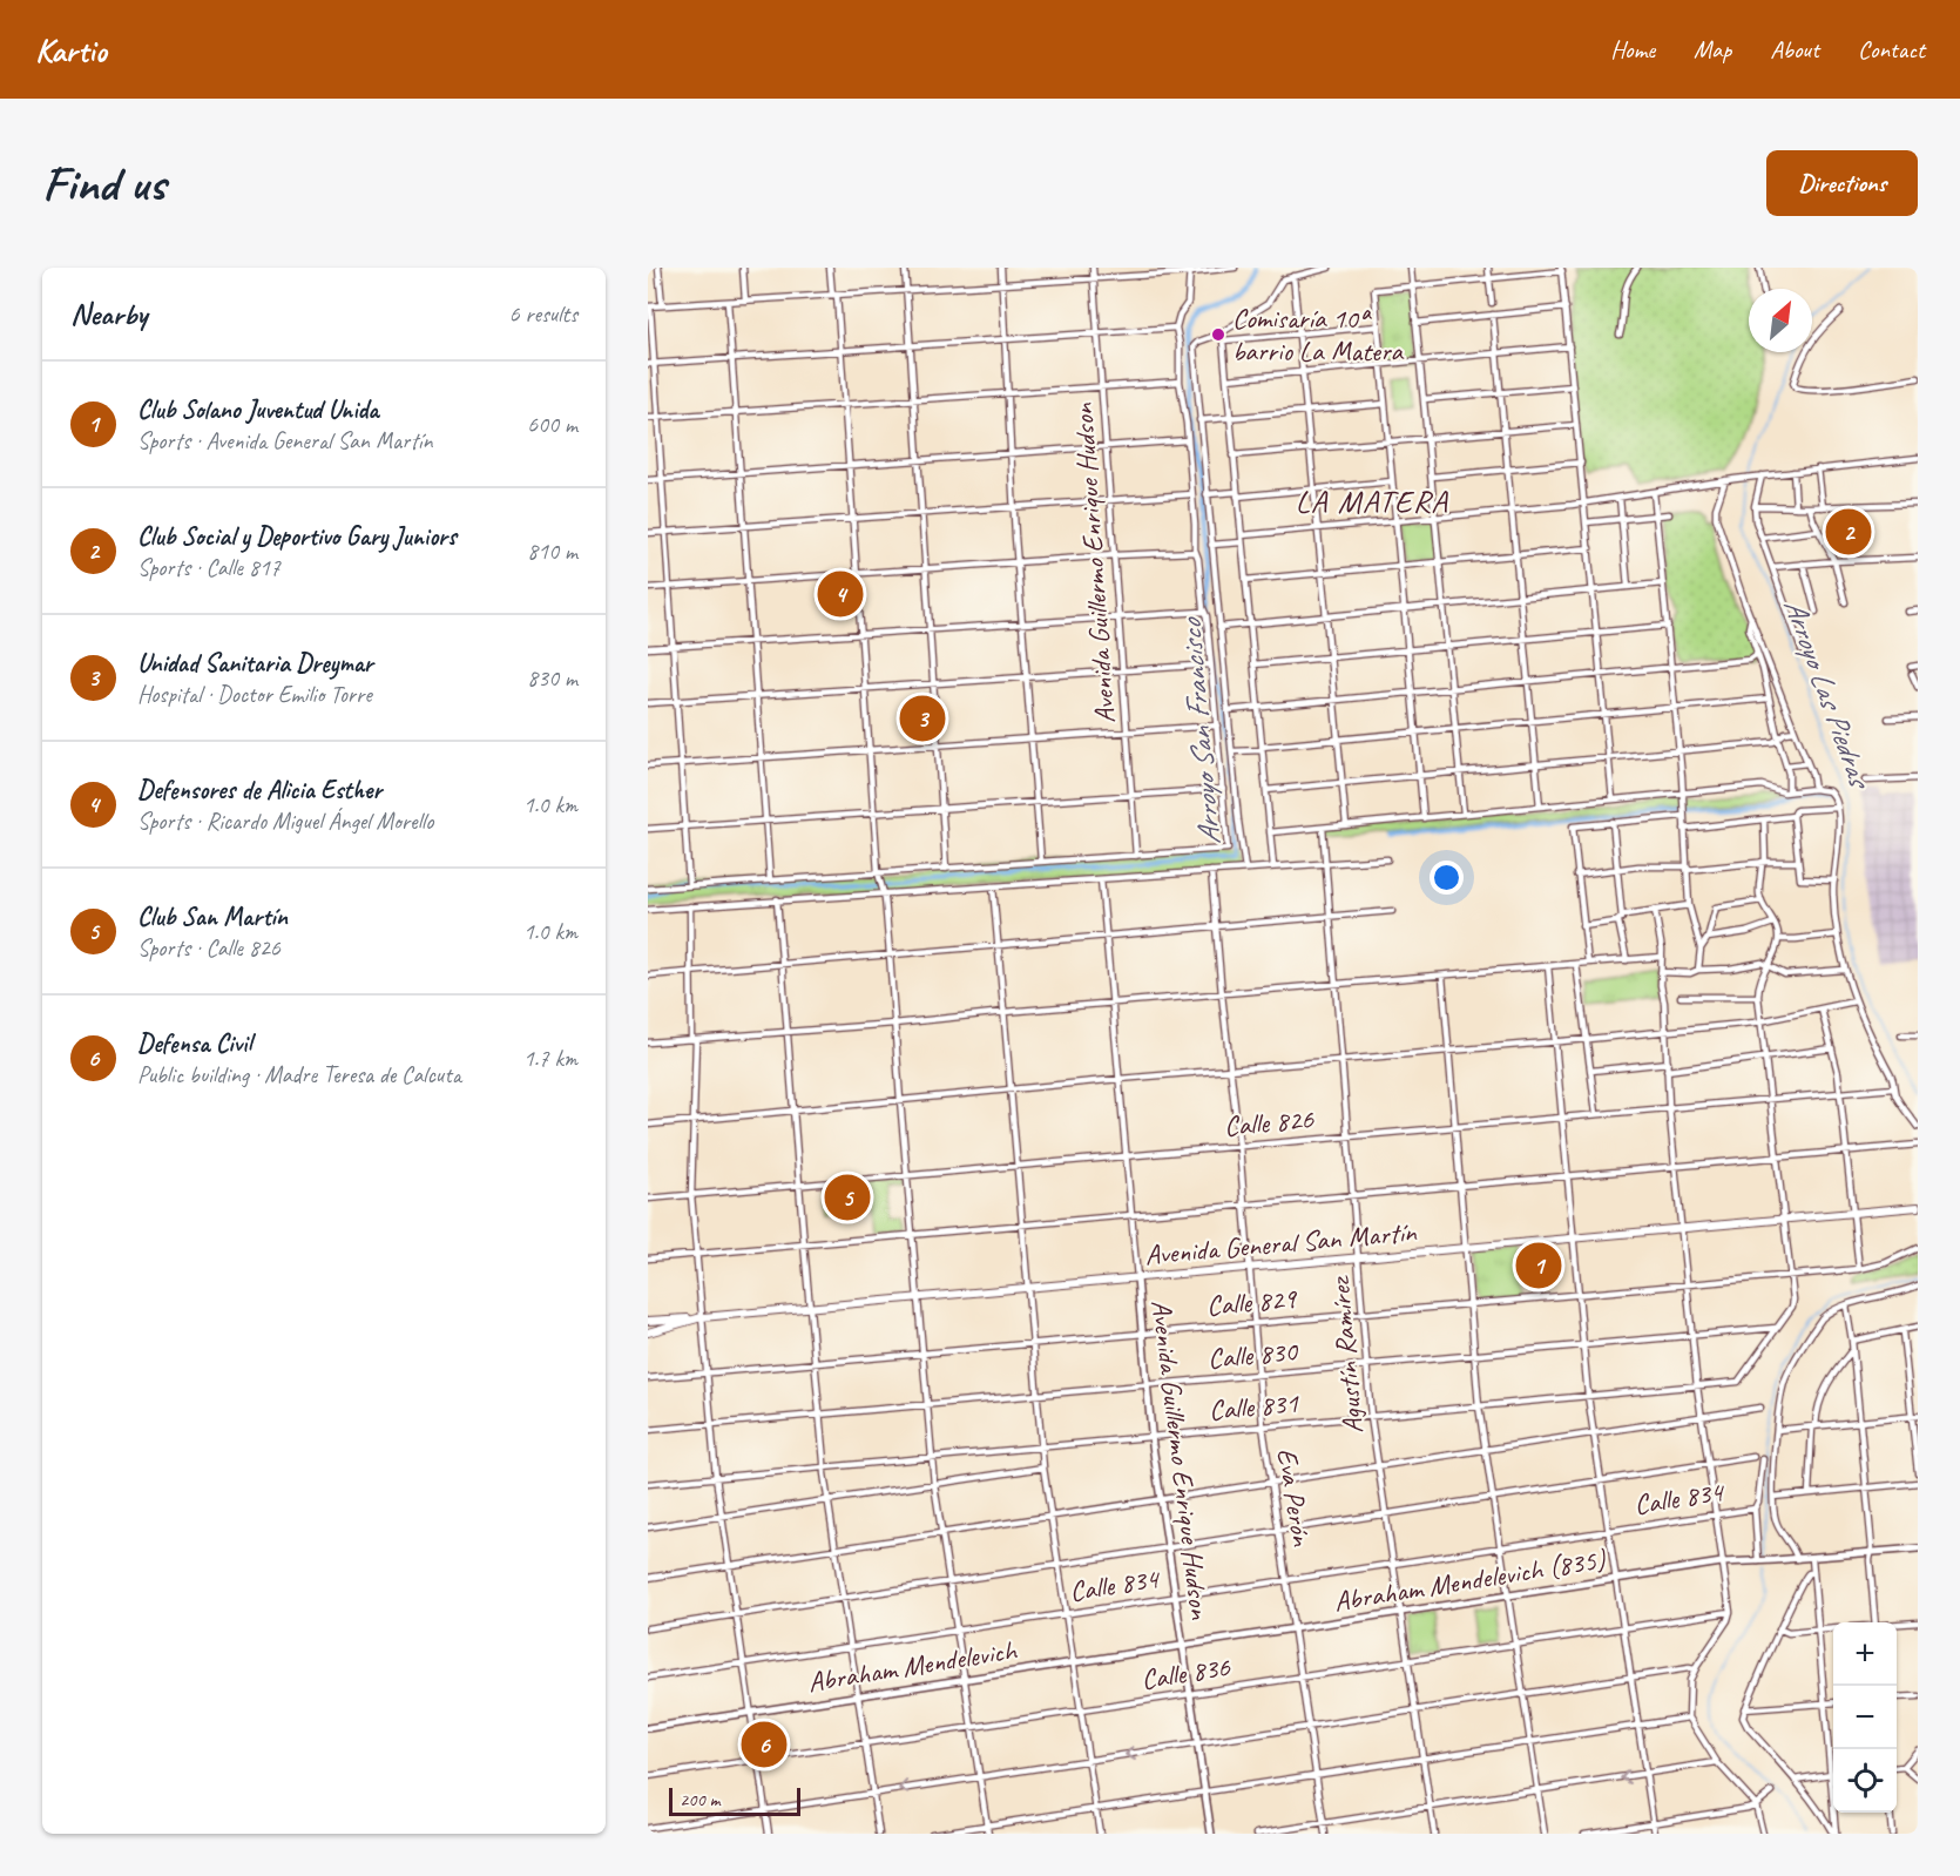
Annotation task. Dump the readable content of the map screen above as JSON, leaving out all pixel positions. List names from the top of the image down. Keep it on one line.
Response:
{"streets":{"main road":["Avenida General San Martín"],"street":["Avenida Guillermo Enrique Hudson","Calle 826","Calle 829","Calle 830","Agustín Ramírez","Calle 831","Eva Perón","Calle 834","Abraham Mendelevich (835)","Abraham Mendelevich","Calle 836"]},"crossings":[["Avenida Guillermo Enrique Hudson","Calle 826"],["Avenida Guillermo Enrique Hudson","Avenida General San Martín"],["Avenida Guillermo Enrique Hudson","Calle 829"],["Avenida Guillermo Enrique Hudson","Calle 830"],["Avenida Guillermo Enrique Hudson","Calle 831"],["Avenida Guillermo Enrique Hudson","Calle 834"],["Avenida Guillermo Enrique Hudson","Abraham Mendelevich (835)"],["Avenida Guillermo Enrique Hudson","Abraham Mendelevich"],["Avenida Guillermo Enrique Hudson","Calle 836"],["Calle 826","Agustín Ramírez"],["Calle 826","Eva Perón"],["Avenida General San Martín","Agustín Ramírez"],["Avenida General San Martín","Eva Perón"],["Calle 829","Agustín Ramírez"],["Calle 829","Eva Perón"],["Calle 830","Agustín Ramírez"],["Calle 830","Calle 831"],["Calle 830","Eva Perón"],["Agustín Ramírez","Calle 831"],["Agustín Ramírez","Calle 834"],["Agustín Ramírez","Abraham Mendelevich (835)"],["Agustín Ramírez","Calle 836"],["Calle 831","Eva Perón"],["Eva Perón","Calle 834"],["Eva Perón","Abraham Mendelevich (835)"],["Eva Perón","Calle 836"],["Abraham Mendelevich (835)","Abraham Mendelevich"]],"districts":["LA MATERA"],"water":["Arroyo Las Piedras","Arroyo San Francisco"],"places":["Comisaría 10ª barrio La Matera"],"scale_bar":"200 m","north":"top right","page":{"header":"Kartio","nav":["Home","Map","About","Contact"],"buttons":"Directions","title":"Find us","heading":["Nearby","6 results"],"list":[{"mark":"1","name":"Club Solano Juventud Unida","note":"Sports · Avenida General San Martín","value":"600 m"},{"mark":"2","name":"Club Social y Deportivo Gary Juniors","note":"Sports · Calle 817","value":"810 m"},{"mark":"3","name":"Unidad Sanitaria Dreymar","note":"Hospital · Doctor Emilio Torre","value":"830 m"},{"mark":"4","name":"Defensores de Alicia Esther","note":"Sports · Ricardo Miguel Ángel Morello","value":"1.0 km"},{"mark":"5","name":"Club San Martín","note":"Sports · Calle 826","value":"1.0 km"},{"mark":"6","name":"Defensa Civil","note":"Public building · Madre Teresa de Calcuta","value":"1.7 km"}],"pins":["2","4","3","5","1","6"],"map_buttons":["+","−"],"scale":"200 m"}}
